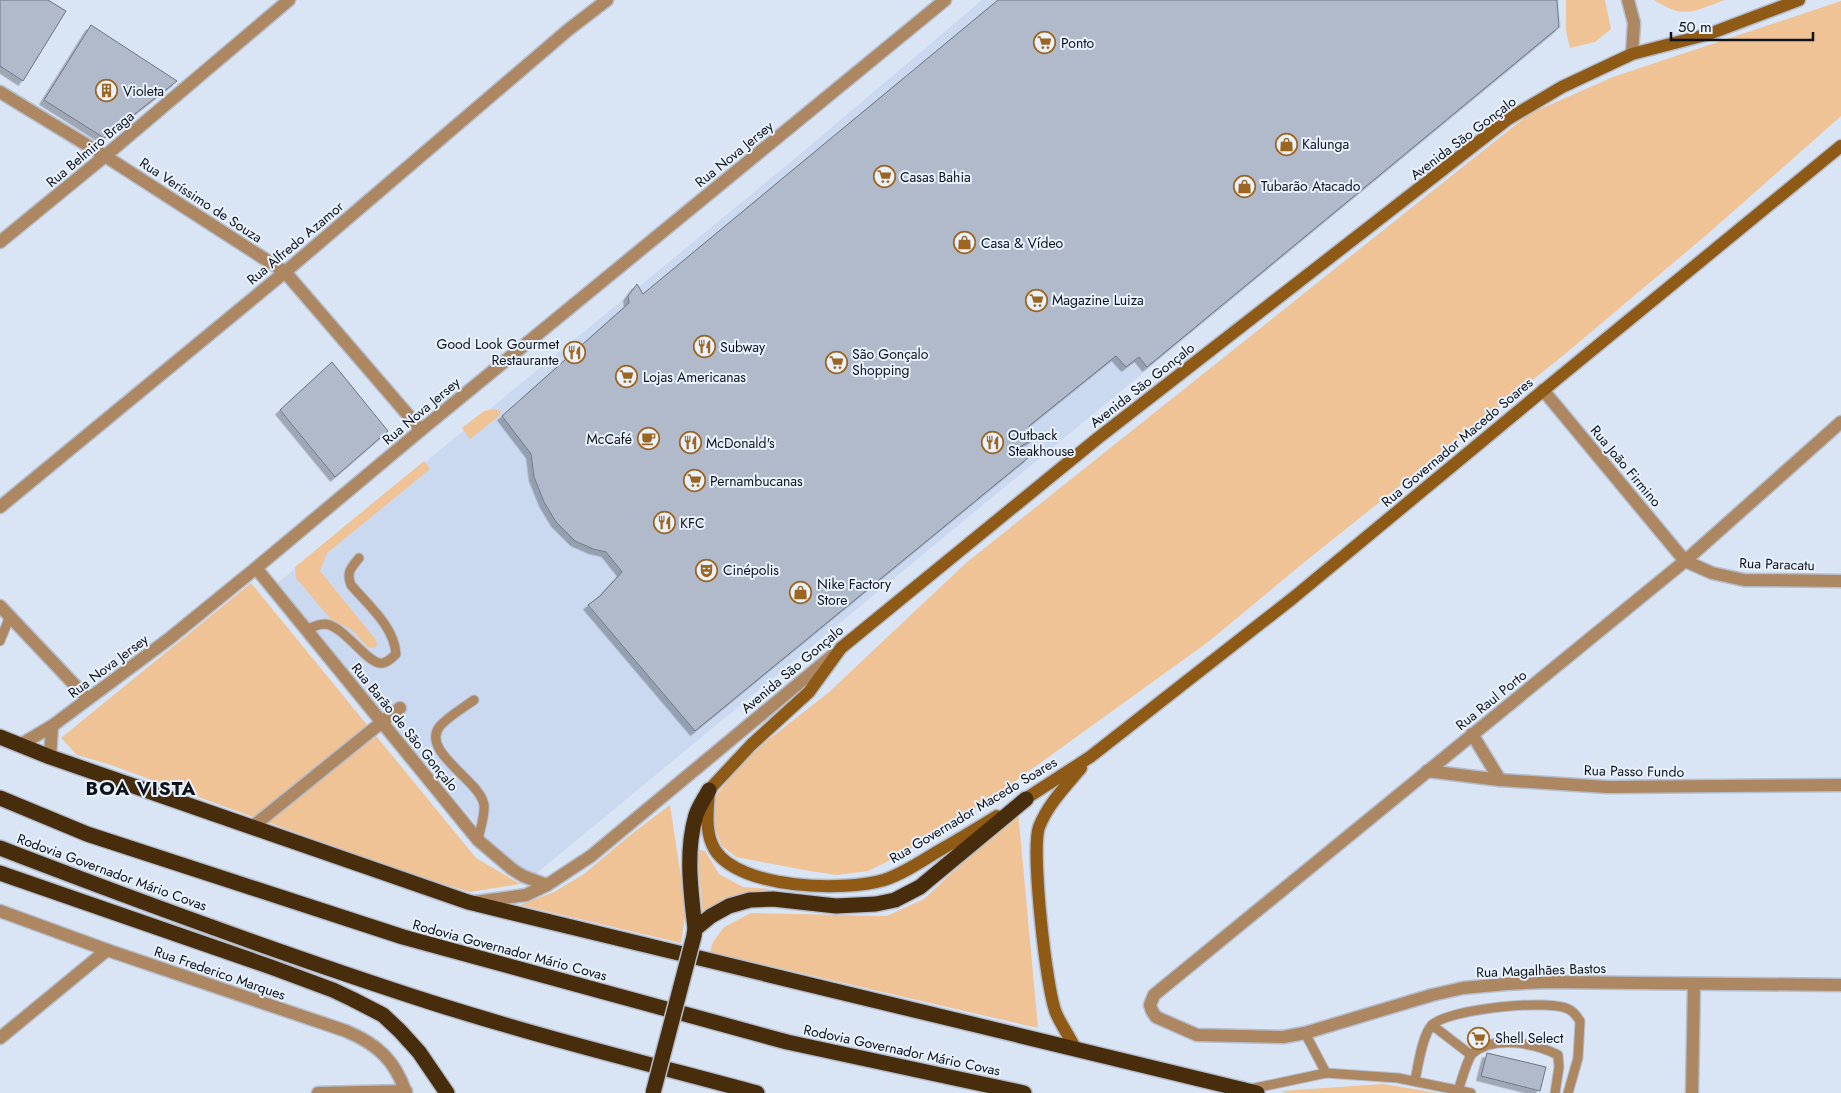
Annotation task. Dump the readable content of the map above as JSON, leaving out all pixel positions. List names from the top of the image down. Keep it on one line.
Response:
{"streets":{"highway":["Rodovia Governador Mário Covas"],"main road":["Avenida São Gonçalo","Rua Governador Macedo Soares"],"street":["Rua Belmiro Braga","Rua Nova Jersey","Rua Veríssimo de Souza","Rua Alfredo Azamor","Rua João Firmino","Rua Paracatu","Rua Raul Porto","Rua Barão de São Gonçalo","Rua Passo Fundo","Rua Magalhães Bastos","Rua Frederico Marques"]},"crossings":[["Avenida São Gonçalo","Rua Barão de São Gonçalo"],["Rua Belmiro Braga","Rua Veríssimo de Souza"],["Rua Nova Jersey","Rua Veríssimo de Souza"],["Rua Nova Jersey","Rua Barão de São Gonçalo"],["Rua Veríssimo de Souza","Rua Alfredo Azamor"],["Rua Governador Macedo Soares","Rua João Firmino"],["Rua João Firmino","Rua Paracatu"],["Rua João Firmino","Rua Raul Porto"],["Rua Paracatu","Rua Raul Porto"],["Rua Raul Porto","Rua Passo Fundo"],["Rua Raul Porto","Rua Magalhães Bastos"]],"districts":["BOA VISTA"],"places":{"supermarket":["Ponto","Casas Bahia","Magazine Luiza","São Gonçalo Shopping","Lojas Americanas","Pernambucanas","Shell Select"],"building":["Violeta"],"shop":["Kalunga","Tubarão Atacado","Casa & Vídeo","Nike Factory Store"],"restaurant":["Subway","Good Look Gourmet Restaurante","McDonald's","Outback Steakhouse","KFC"],"cafe":["McCafé"],"theatre":["Cinépolis"]},"scale_bar":"50 m"}
